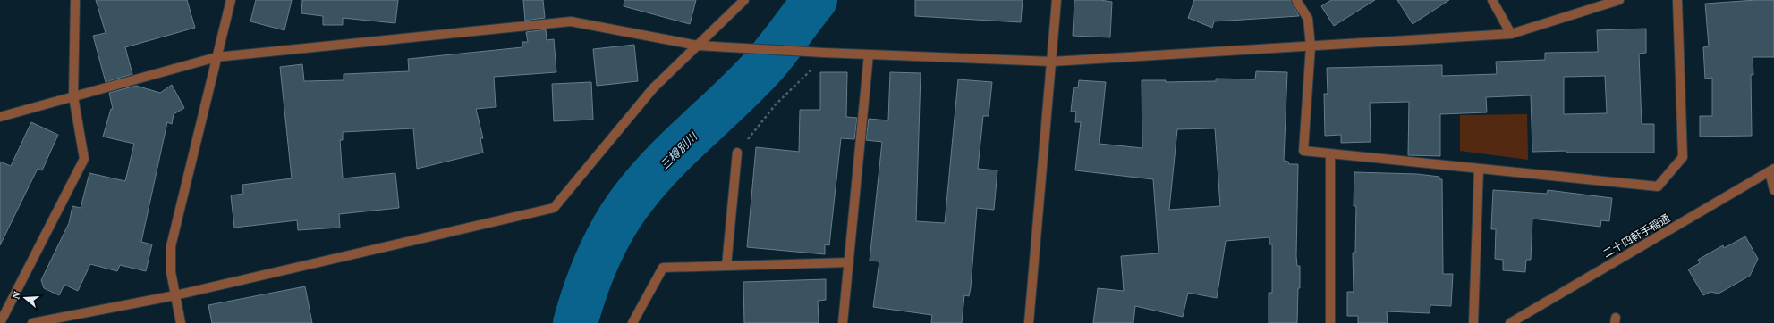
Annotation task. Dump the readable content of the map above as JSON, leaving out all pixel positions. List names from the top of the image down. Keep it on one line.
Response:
{"streets":{"street":["二十四軒手稲通"]},"water":["三樽別川"],"north":"left"}
